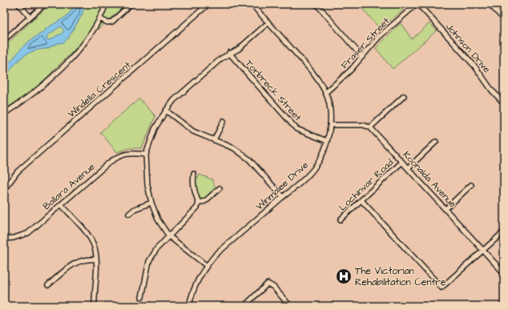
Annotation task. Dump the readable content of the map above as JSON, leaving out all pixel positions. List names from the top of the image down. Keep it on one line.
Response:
{"streets":{"street":["Fraser Street","Johnson Drive","Windella Crescent","Torbreck Street","Koonalda Avenue","Lochinvar Road","Winmalee Drive","Ballara Avenue"]},"crossings":[["Fraser Street","Johnson Drive"],["Fraser Street","Winmalee Drive"],["Torbreck Street","Winmalee Drive"],["Koonalda Avenue","Lochinvar Road"]],"places":{"hospital":["The Victorian Rehabilitation Centre"]}}
